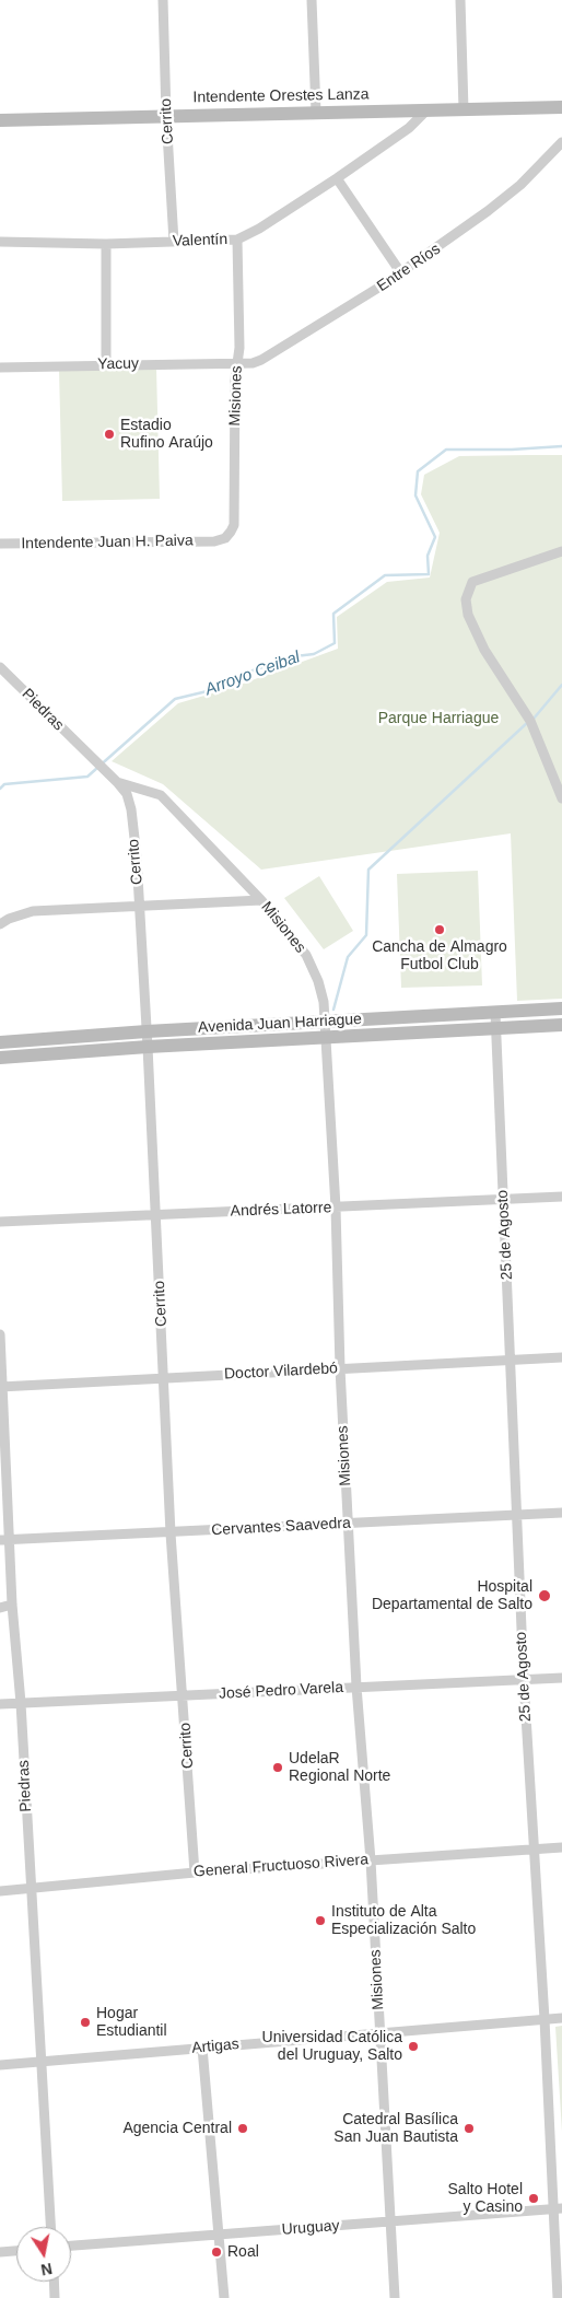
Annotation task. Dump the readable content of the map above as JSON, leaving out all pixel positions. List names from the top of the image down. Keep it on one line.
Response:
{"streets":{"street":["Intendente Orestes Lanza","Cerrito","Valentín","Entre Ríos","Yacuy","Misiones","Intendente Juan H. Paiva","Piedras","Avenida Juan Harriague","Andrés Latorre","25 de Agosto","Doctor Vilardebó","Cervantes Saavedra","José Pedro Varela","General Fructuoso Rivera","Artigas","Uruguay"]},"crossings":[["Intendente Orestes Lanza","Cerrito"],["Intendente Orestes Lanza","Valentín"],["Cerrito","Valentín"],["Cerrito","Misiones"],["Cerrito","Piedras"],["Cerrito","Avenida Juan Harriague"],["Cerrito","Andrés Latorre"],["Cerrito","Doctor Vilardebó"],["Cerrito","Cervantes Saavedra"],["Cerrito","José Pedro Varela"],["Cerrito","General Fructuoso Rivera"],["Valentín","Misiones"],["Entre Ríos","Yacuy"],["Entre Ríos","Misiones"],["Yacuy","Misiones"],["Misiones","Intendente Juan H. Paiva"],["Misiones","Avenida Juan Harriague"],["Misiones","Andrés Latorre"],["Misiones","Doctor Vilardebó"],["Misiones","Cervantes Saavedra"],["Misiones","José Pedro Varela"],["Misiones","General Fructuoso Rivera"],["Misiones","Artigas"],["Misiones","Uruguay"],["Piedras","Doctor Vilardebó"],["Piedras","Cervantes Saavedra"],["Piedras","José Pedro Varela"],["Piedras","General Fructuoso Rivera"],["Piedras","Artigas"],["Avenida Juan Harriague","25 de Agosto"],["Andrés Latorre","25 de Agosto"],["25 de Agosto","Doctor Vilardebó"],["25 de Agosto","Cervantes Saavedra"],["25 de Agosto","José Pedro Varela"],["25 de Agosto","General Fructuoso Rivera"],["25 de Agosto","Artigas"],["25 de Agosto","Uruguay"]],"water":["Arroyo Ceibal"],"parks":["Parque Harriague"],"places":["Estadio Rufino Araújo","Cancha de Almagro Futbol Club","Hospital Departamental de Salto","UdelaR Regional Norte","Instituto de Alta Especialización Salto","Hogar Estudiantil","Universidad Católica del Uruguay, Salto","Agencia Central","Catedral Basílica San Juan Bautista","Salto Hotel y Casino","Roal"],"north":"bottom"}
